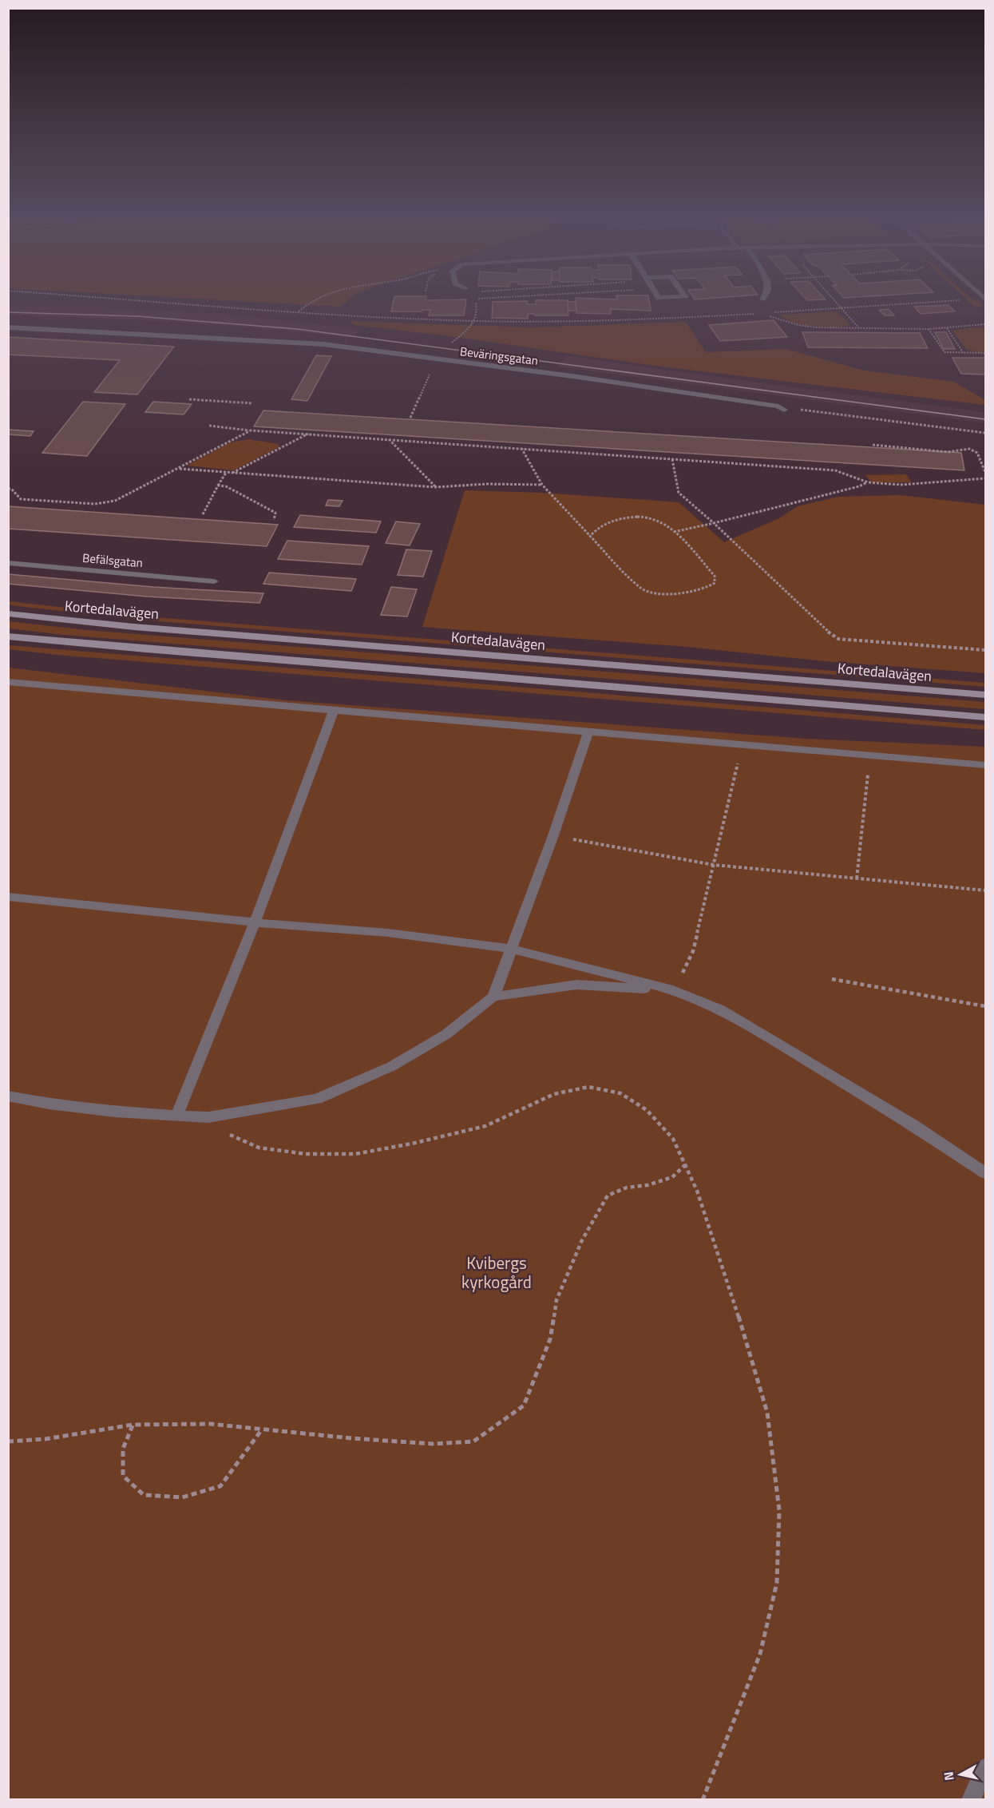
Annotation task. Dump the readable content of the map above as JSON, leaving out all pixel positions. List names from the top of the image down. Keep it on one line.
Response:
{"streets":{"main road":["Kortedalavägen"],"street":["Beväringsgatan","Befälsgatan"]},"parks":["Kvibergs kyrkogård"],"north":"left"}
